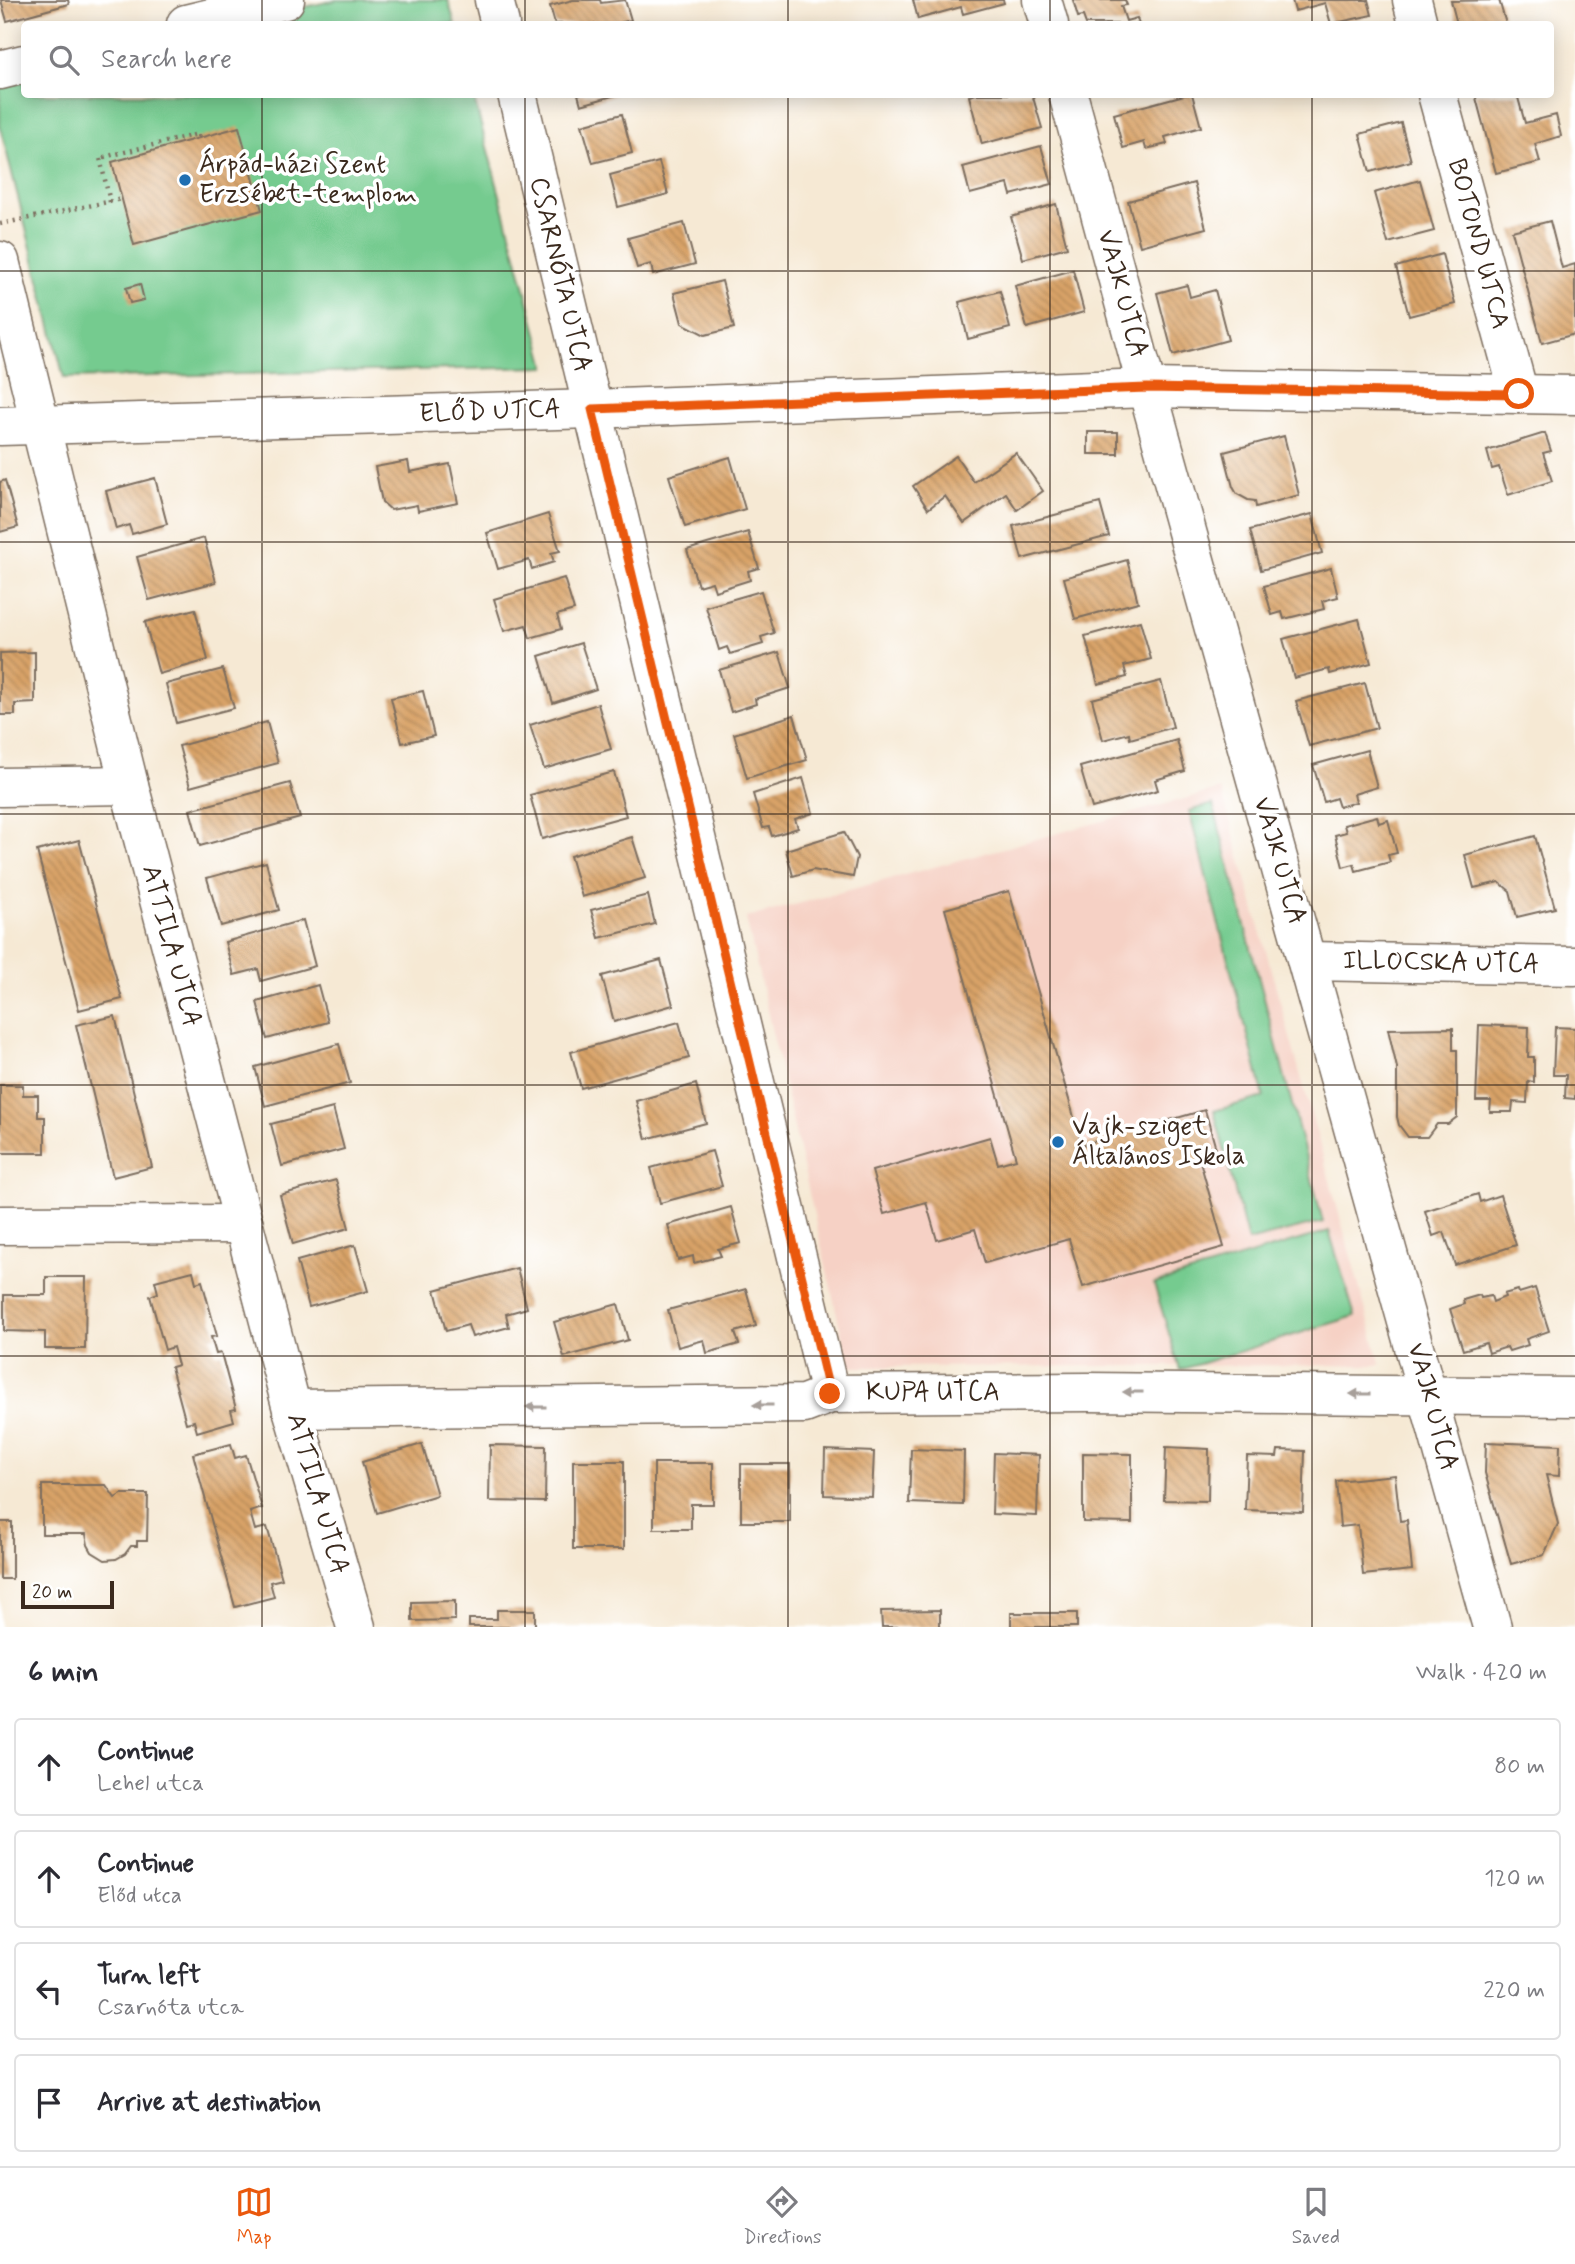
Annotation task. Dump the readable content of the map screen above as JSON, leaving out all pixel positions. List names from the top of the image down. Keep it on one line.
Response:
{"streets":{"street":["BOTOND UTCA","CSARNÓTA UTCA","VAJK UTCA","ELŐD UTCA","ATTILA UTCA","ILLOCSKA UTCA","KUPA UTCA"]},"crossings":[["BOTOND UTCA","ELŐD UTCA"],["CSARNÓTA UTCA","ELŐD UTCA"],["CSARNÓTA UTCA","KUPA UTCA"],["VAJK UTCA","ELŐD UTCA"],["VAJK UTCA","ILLOCSKA UTCA"],["VAJK UTCA","KUPA UTCA"],["ELŐD UTCA","ATTILA UTCA"],["ATTILA UTCA","KUPA UTCA"]],"one_way":["KUPA UTCA"],"places":["Árpád-házi Szent Erzsébet-templom","Vajk-sziget Általános Iskola"],"scale_bar":"20 m","page":{"search":"Search here","scale":"20 m","heading":["6 min","Walk · 420 m"],"list":[["Continue","Lehel utca","80 m"],["Continue","Előd utca","120 m"],["Turn left","Csarnóta utca","220 m"],"Arrive at destination"],"nav":["Map","Directions","Saved"]}}
